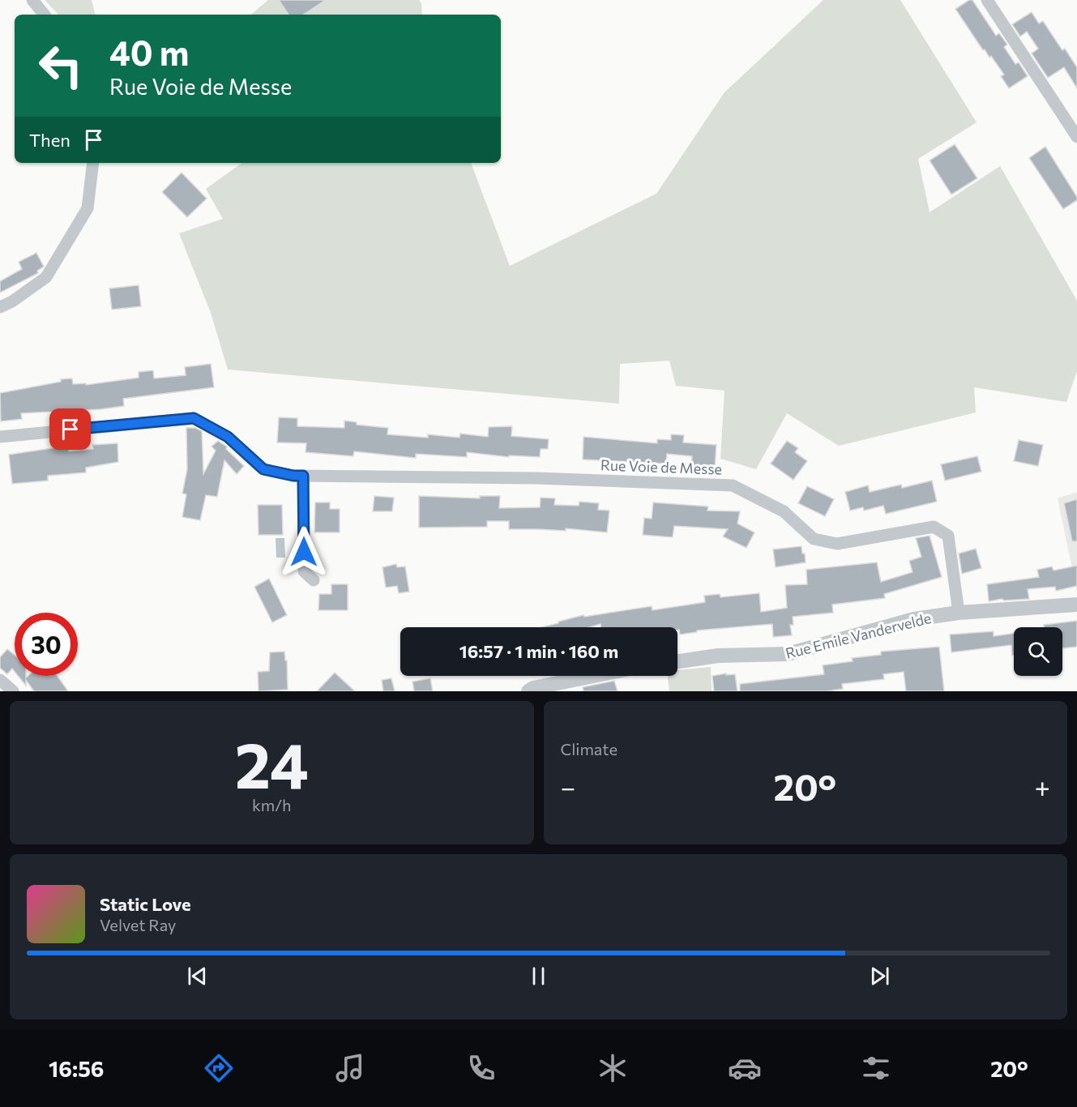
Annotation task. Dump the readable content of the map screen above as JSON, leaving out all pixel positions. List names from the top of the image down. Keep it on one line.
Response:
{"streets":{"street":["Rue Voie de Messe","Rue Emile Vandervelde"]},"crossings":[["Rue Voie de Messe","Rue Emile Vandervelde"]],"page":{"turn":["40 m","Rue Voie de Messe"],"then":"Then","limit":"30","trip":"16:57 · 1 min · 160 m","tile":[["24","km/h"],"Climate"],"heat":["−","20°","+"],"song":["Static Love","Velvet Ray"],"tabs":["16:56","20°"]}}
